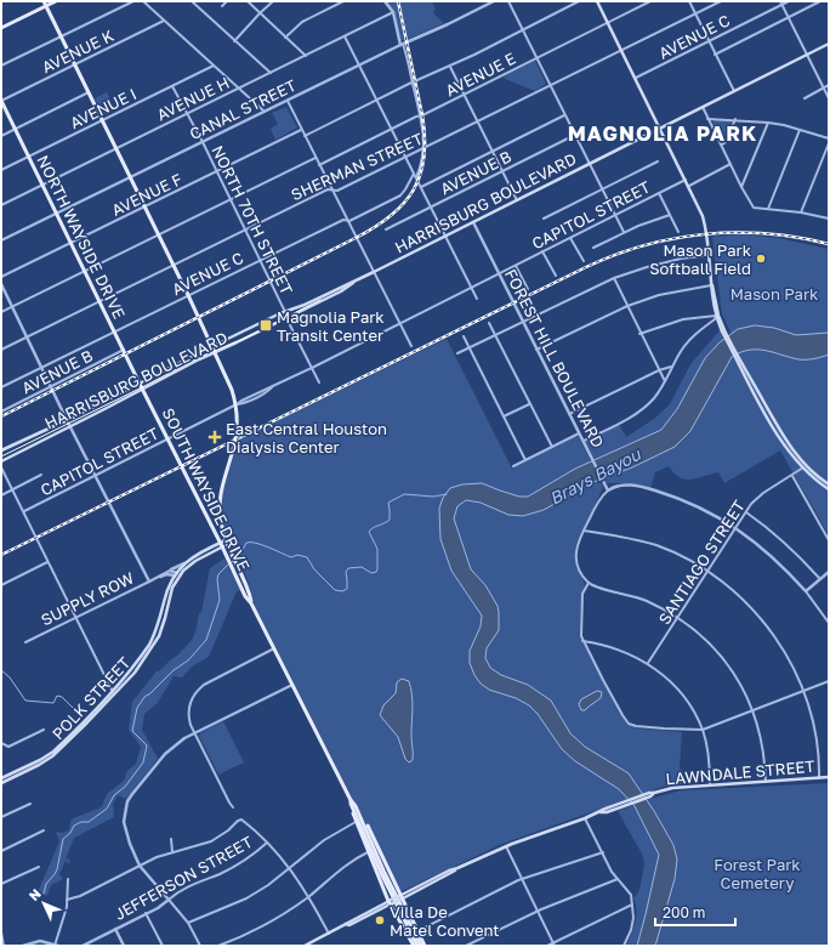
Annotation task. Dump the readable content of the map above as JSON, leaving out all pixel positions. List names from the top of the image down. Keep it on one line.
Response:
{"streets":{"main road":["HARRISBURG BOULEVARD","NORTH WAYSIDE DRIVE","SOUTH WAYSIDE DRIVE","POLK STREET","LAWNDALE STREET"],"street":["AVENUE C","AVENUE K","AVENUE E","AVENUE H","AVENUE I","CANAL STREET","SHERMAN STREET","AVENUE B","AVENUE F","CAPITOL STREET","NORTH 70TH STREET","FOREST HILL BOULEVARD","SANTIAGO STREET","SUPPLY ROW","JEFFERSON STREET"]},"crossings":[["AVENUE C","NORTH 70TH STREET"],["AVENUE C","NORTH WAYSIDE DRIVE"],["AVENUE K","NORTH WAYSIDE DRIVE"],["AVENUE H","NORTH 70TH STREET"],["AVENUE H","NORTH WAYSIDE DRIVE"],["AVENUE I","NORTH 70TH STREET"],["AVENUE I","NORTH WAYSIDE DRIVE"],["CANAL STREET","NORTH 70TH STREET"],["CANAL STREET","NORTH WAYSIDE DRIVE"],["SHERMAN STREET","NORTH 70TH STREET"],["SHERMAN STREET","NORTH WAYSIDE DRIVE"],["AVENUE B","NORTH WAYSIDE DRIVE"],["AVENUE F","NORTH 70TH STREET"],["AVENUE F","NORTH WAYSIDE DRIVE"],["HARRISBURG BOULEVARD","NORTH 70TH STREET"],["HARRISBURG BOULEVARD","NORTH WAYSIDE DRIVE"],["HARRISBURG BOULEVARD","FOREST HILL BOULEVARD"],["HARRISBURG BOULEVARD","SOUTH WAYSIDE DRIVE"],["CAPITOL STREET","FOREST HILL BOULEVARD"],["CAPITOL STREET","SOUTH WAYSIDE DRIVE"],["NORTH WAYSIDE DRIVE","SOUTH WAYSIDE DRIVE"],["SOUTH WAYSIDE DRIVE","POLK STREET"],["SUPPLY ROW","POLK STREET"]],"districts":["MAGNOLIA PARK"],"water":["Brays Bayou"],"parks":["Mason Park","Forest Park Cemetery"],"places":{"other":["Mason Park Softball Field","Villa De Matel Convent"],"transit":["Magnolia Park Transit Center"],"health":["East Central Houston Dialysis Center"]},"scale_bar":"200 m","north":"top left"}
